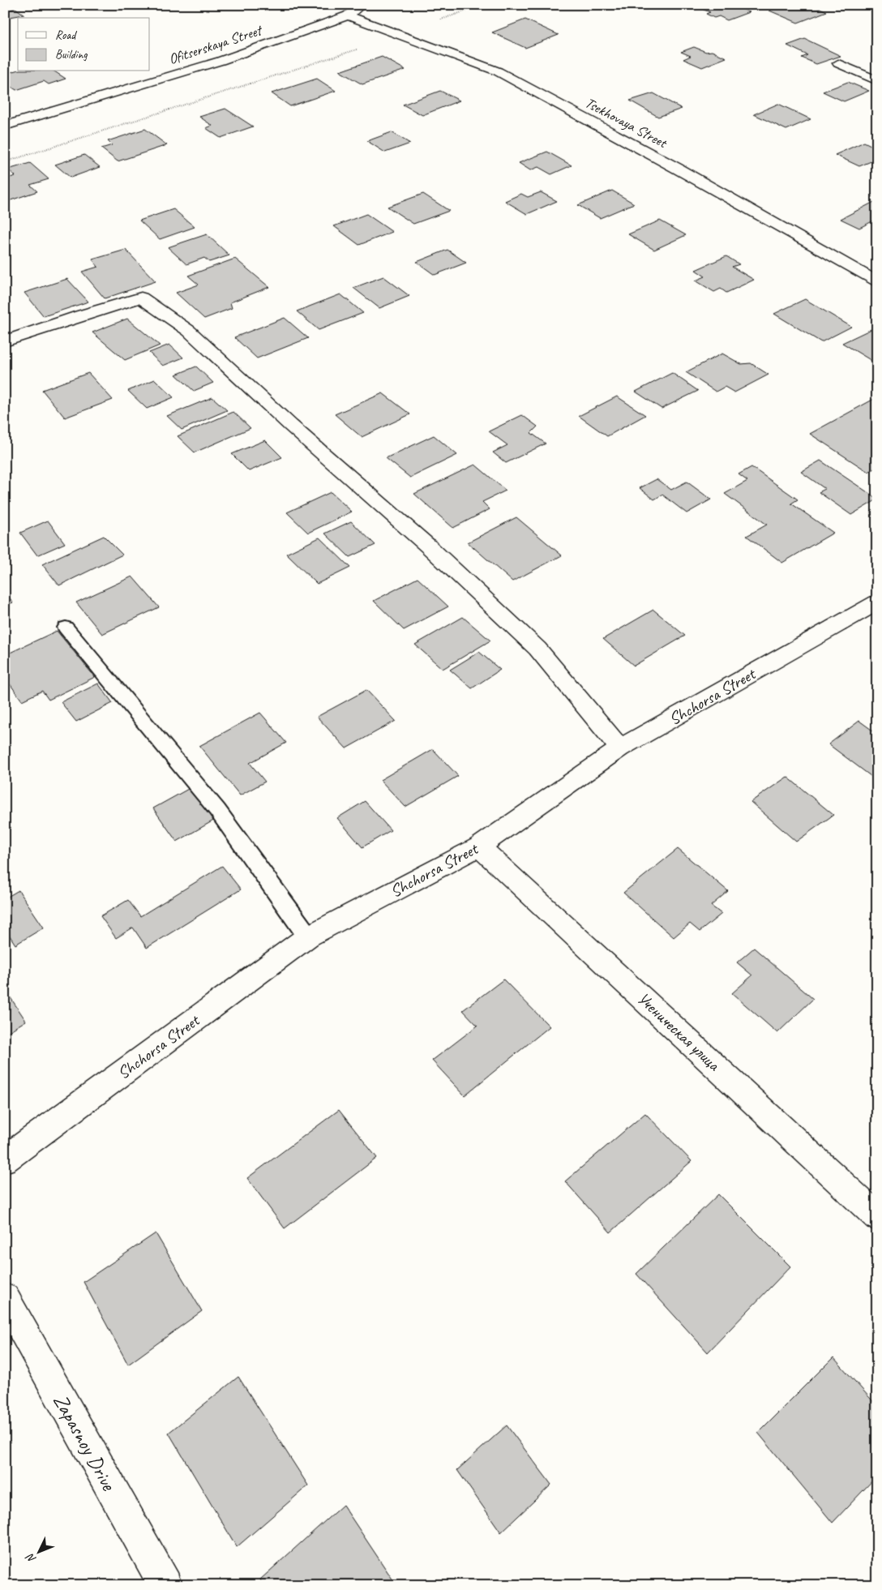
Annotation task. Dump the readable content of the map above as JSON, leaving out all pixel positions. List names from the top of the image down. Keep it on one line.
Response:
{"streets":{"street":["Ofitserskaya Street","Tsekhovaya Street","Shchorsa Street","Ученическая улица","Zapasnoy Drive"]},"crossings":[["Ofitserskaya Street","Tsekhovaya Street"],["Shchorsa Street","Ученическая улица"]],"legend":["Road","Building"],"north":"bottom left"}
